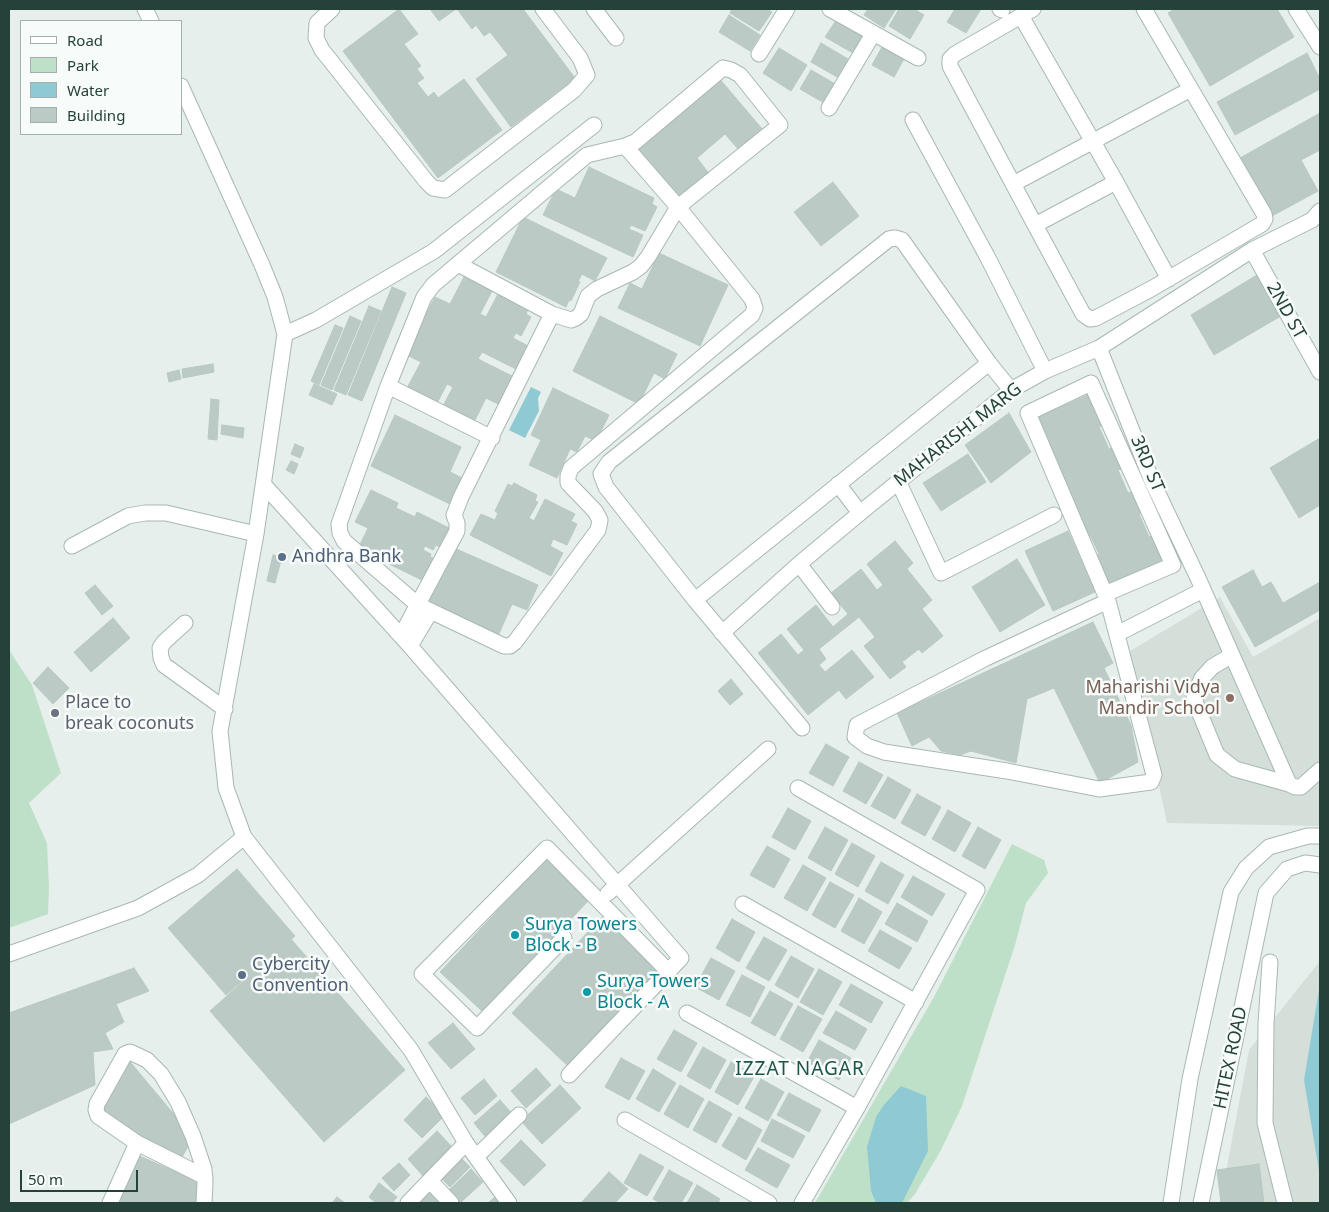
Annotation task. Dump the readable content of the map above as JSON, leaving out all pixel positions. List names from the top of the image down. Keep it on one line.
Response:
{"streets":{"street":["2ND ST","MAHARISHI MARG","3RD ST","HITEX ROAD"]},"crossings":[["2ND ST","MAHARISHI MARG"],["MAHARISHI MARG","3RD ST"]],"districts":["IZZAT NAGAR"],"places":["Andhra Bank","Maharishi Vidya Mandir School","Place to break coconuts","Surya Towers Block - B","Cybercity Convention","Surya Towers Block - A"],"legend":["Road","Park","Water","Building"],"scale_bar":"50 m"}
